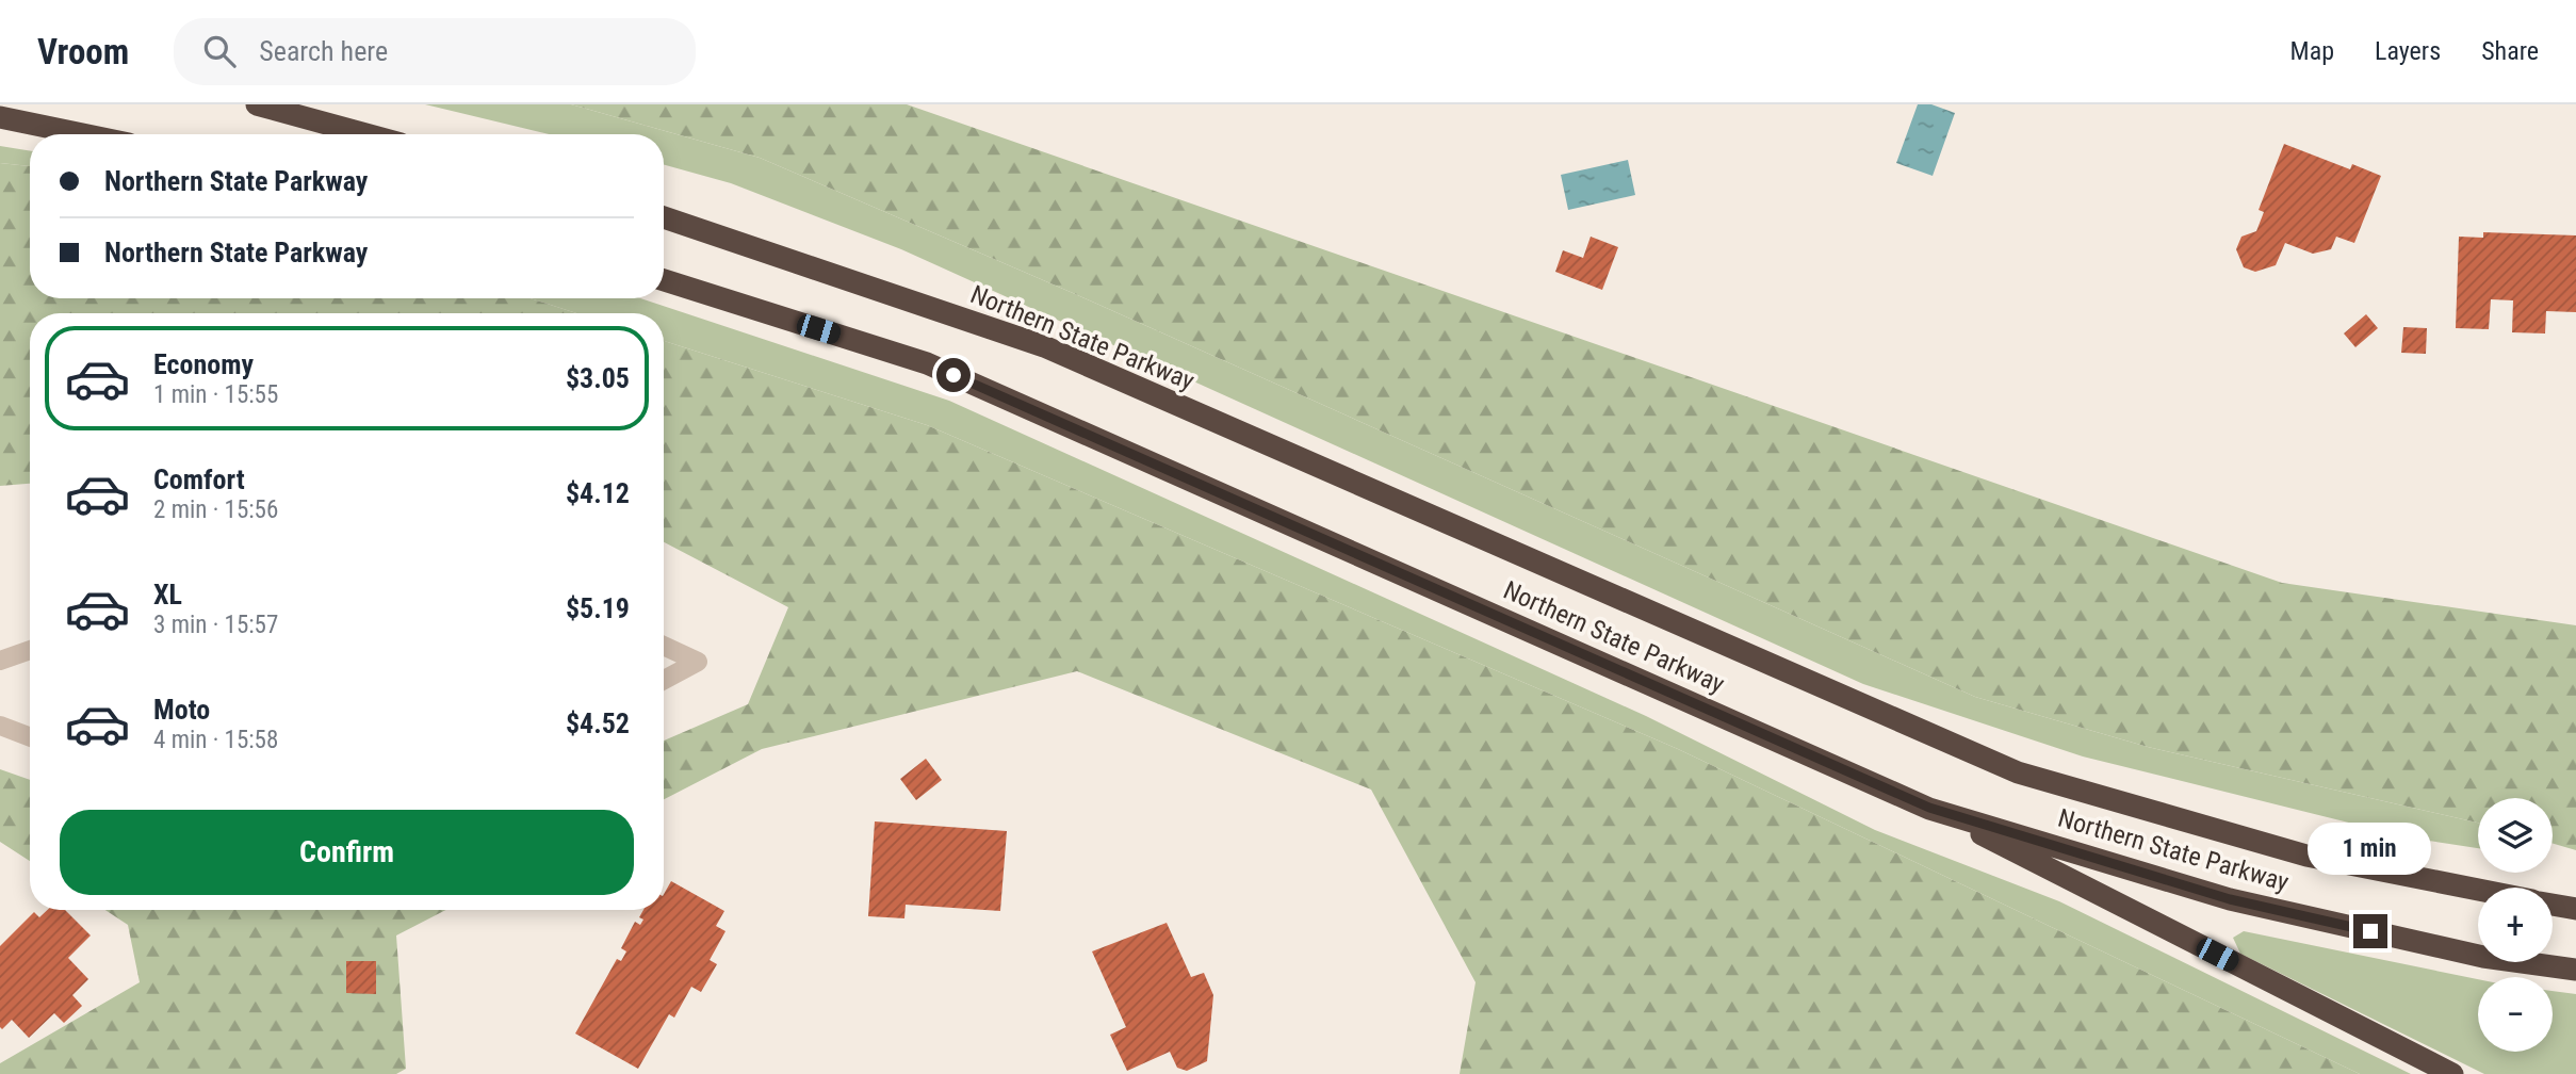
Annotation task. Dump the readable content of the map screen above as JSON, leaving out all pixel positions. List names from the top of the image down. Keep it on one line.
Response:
{"streets":{"highway":["Northern State Parkway"]},"page":{"header":"Vroom","search":"Search here","nav":["Map","Layers","Share"],"banner":["Northern State Parkway","Northern State Parkway"],"list":[{"name":"Economy","note":"1 min · 15:55","value":"$3.05"},{"name":"Comfort","note":"2 min · 15:56","value":"$4.12"},{"name":"XL","note":"3 min · 15:57","value":"$5.19"},{"name":"Moto","note":"4 min · 15:58","value":"$4.52"}],"buttons":"Confirm","map_buttons":["+","−"],"bubble":"1 min"}}
